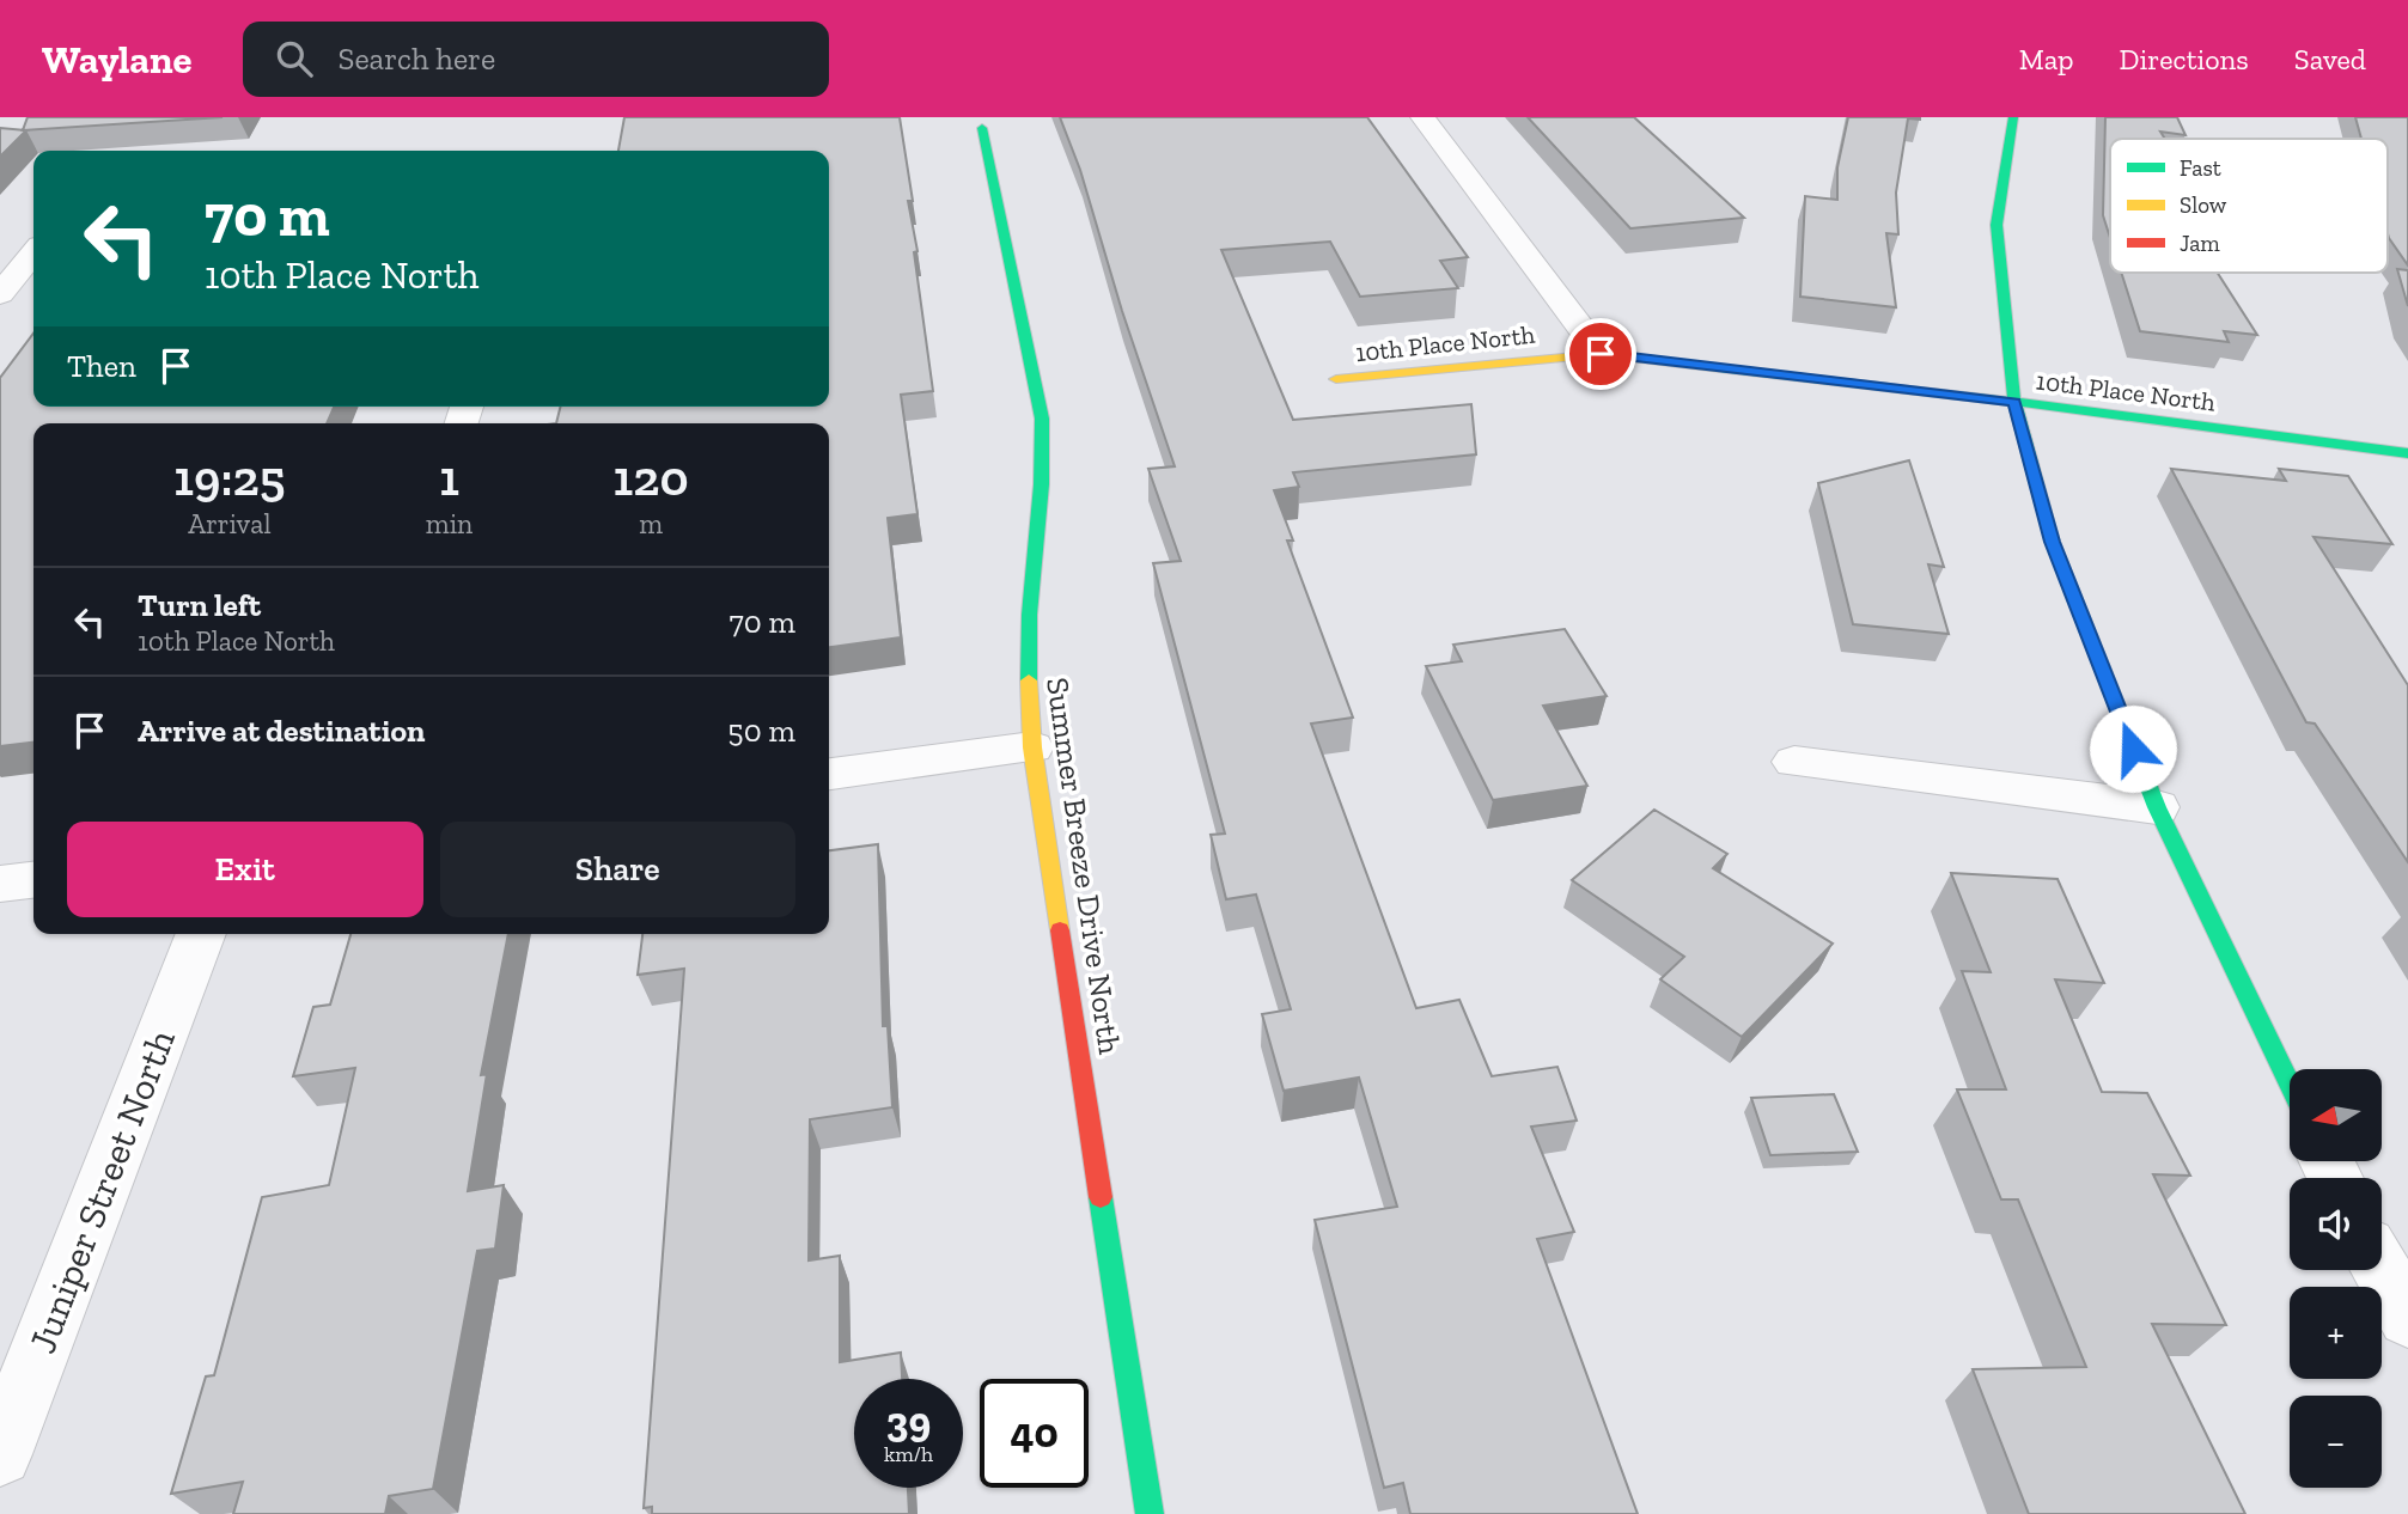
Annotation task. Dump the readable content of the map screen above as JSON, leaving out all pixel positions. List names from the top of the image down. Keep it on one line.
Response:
{"streets":{"street":["10th Place North","Summer Breeze Drive North","Juniper Street North"]},"legend":["Fast","Slow","Jam"],"north":"left","page":{"header":"Waylane","search":"Search here","nav":["Map","Directions","Saved"],"turn":["70 m","10th Place North"],"then":"Then","eta":["19:25","Arrival","1","min","120","m"],"list":[{"name":"Turn left","note":"10th Place North","value":"70 m"},{"name":"Arrive at destination","value":"50 m"}],"buttons":["Exit","Share"],"map_buttons":["+","−"],"speed":"39 km/h","limit":"40"}}
